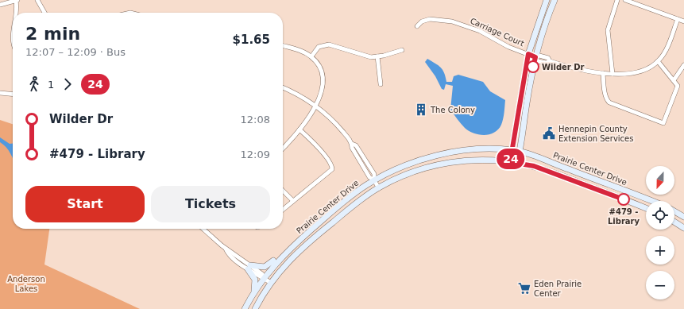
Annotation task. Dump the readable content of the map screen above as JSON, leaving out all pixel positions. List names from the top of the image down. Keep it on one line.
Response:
{"streets":{"main road":["Prairie Center Drive"],"street":["Carriage Court"]},"parks":["Anderson Lakes"],"places":{"other":["Wilder Dr","#479 - Library"],"building":["The Colony"],"public building":["Hennepin County Extension Services"],"supermarket":["Eden Prairie Center"]},"lines":["bus line 24"],"north":"bottom","page":{"on_map":"24","heading":["2 min","12:07 – 12:09 · Bus","$1.65"],"legs":["1","24"],"list":[{"name":"Wilder Dr","value":"12:08"},{"name":"#479 - Library","value":"12:09"}],"map_buttons":["+","−"],"buttons":["Start","Tickets"]}}
